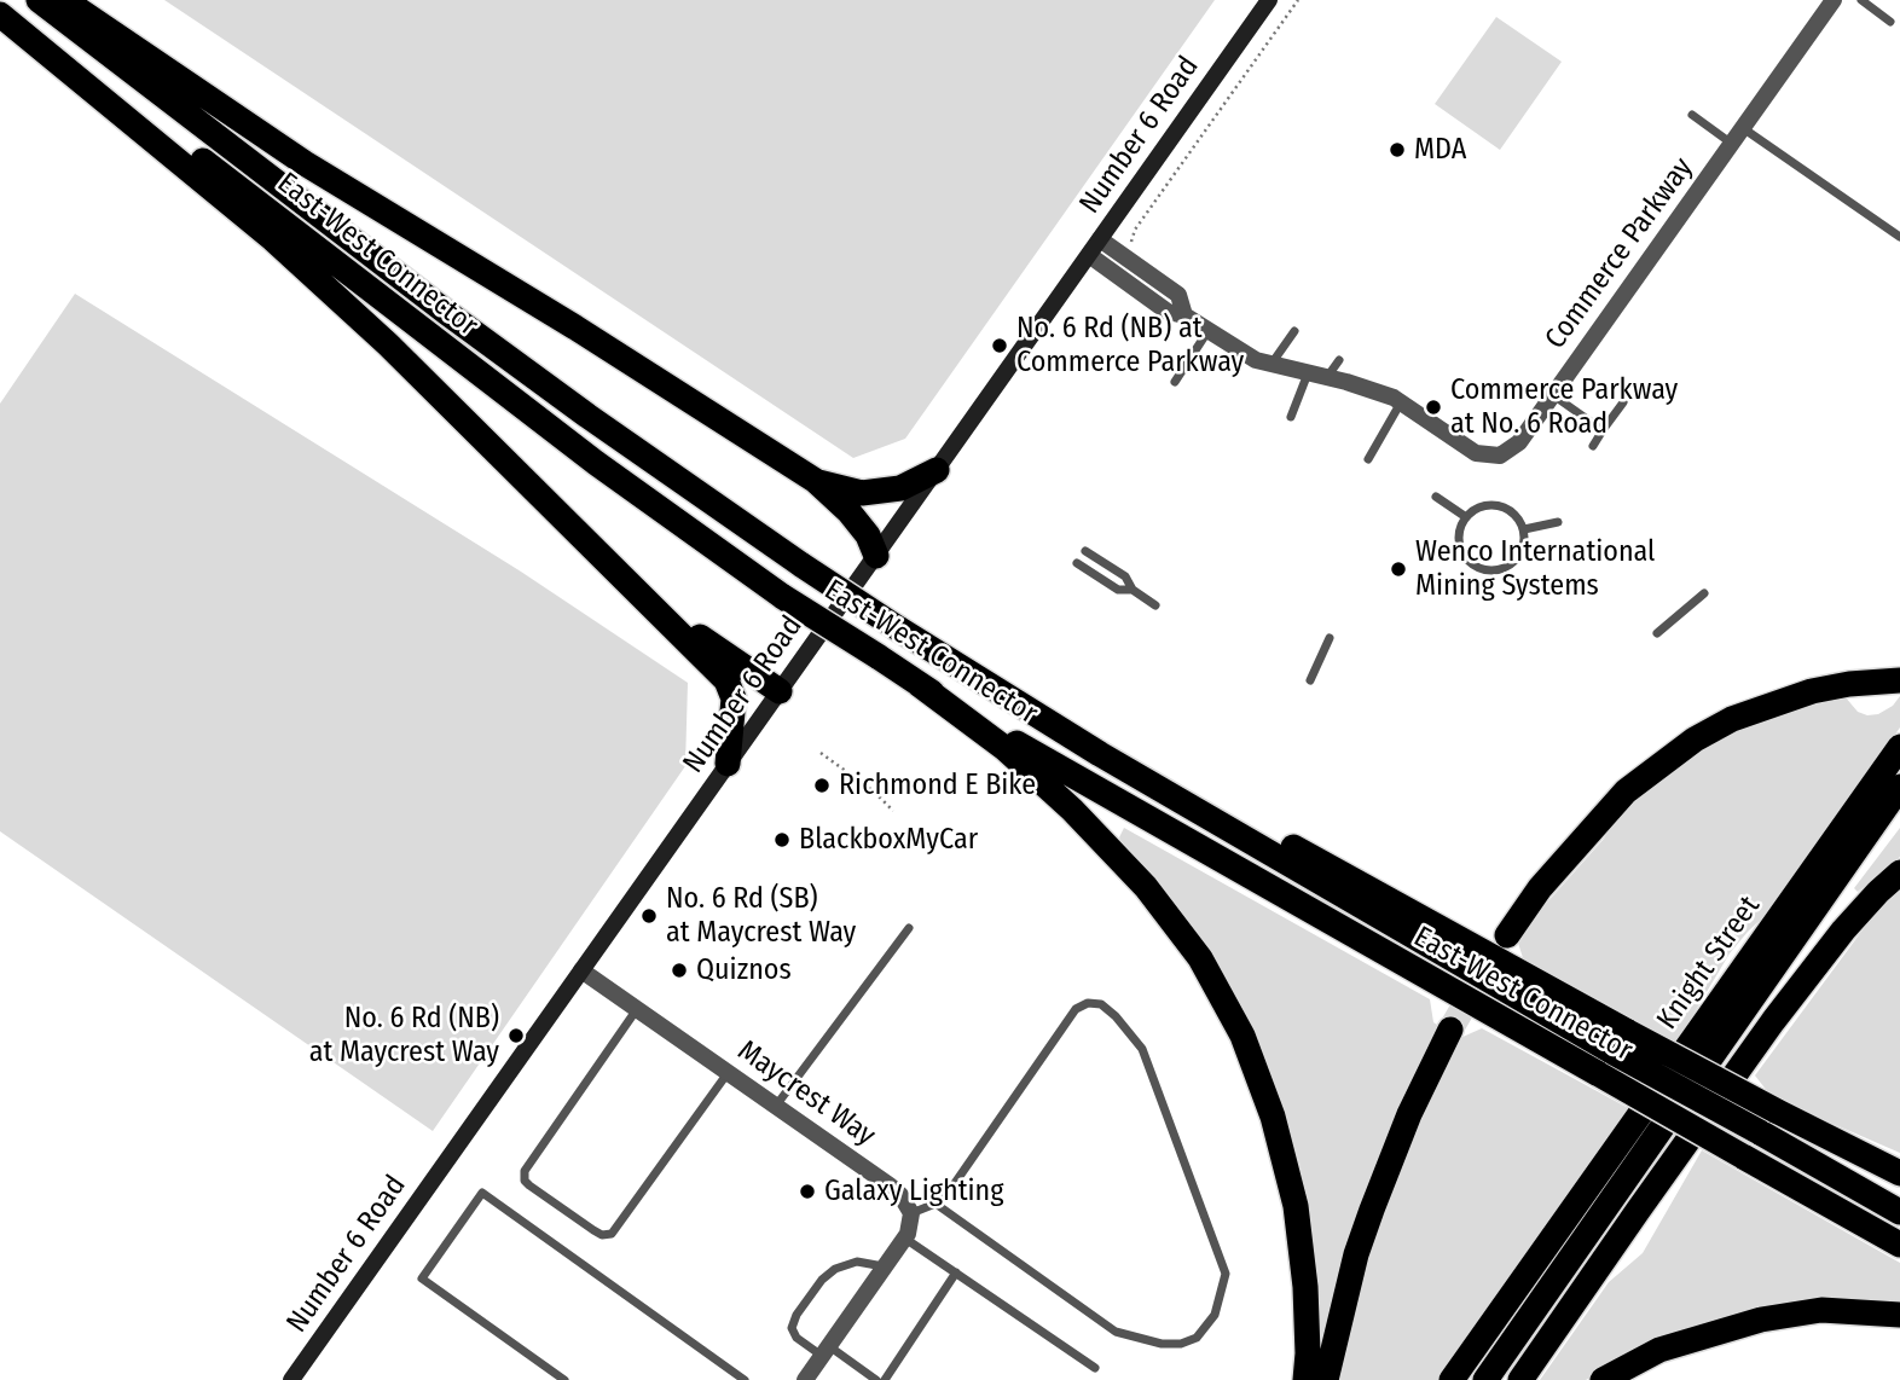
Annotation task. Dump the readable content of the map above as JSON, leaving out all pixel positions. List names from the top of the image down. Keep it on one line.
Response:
{"streets":{"highway":["East-West Connector","Knight Street"],"main road":["Number 6 Road"],"street":["Commerce Parkway","Maycrest Way"]},"crossings":[["Number 6 Road","Commerce Parkway"],["Number 6 Road","Maycrest Way"]],"places":["MDA","No. 6 Rd (NB) at Commerce Parkway","Commerce Parkway at No. 6 Road","Wenco International Mining Systems","Richmond E Bike","BlackboxMyCar","No. 6 Rd (SB) at Maycrest Way","Quiznos","No. 6 Rd (NB) at Maycrest Way","Galaxy Lighting"]}
